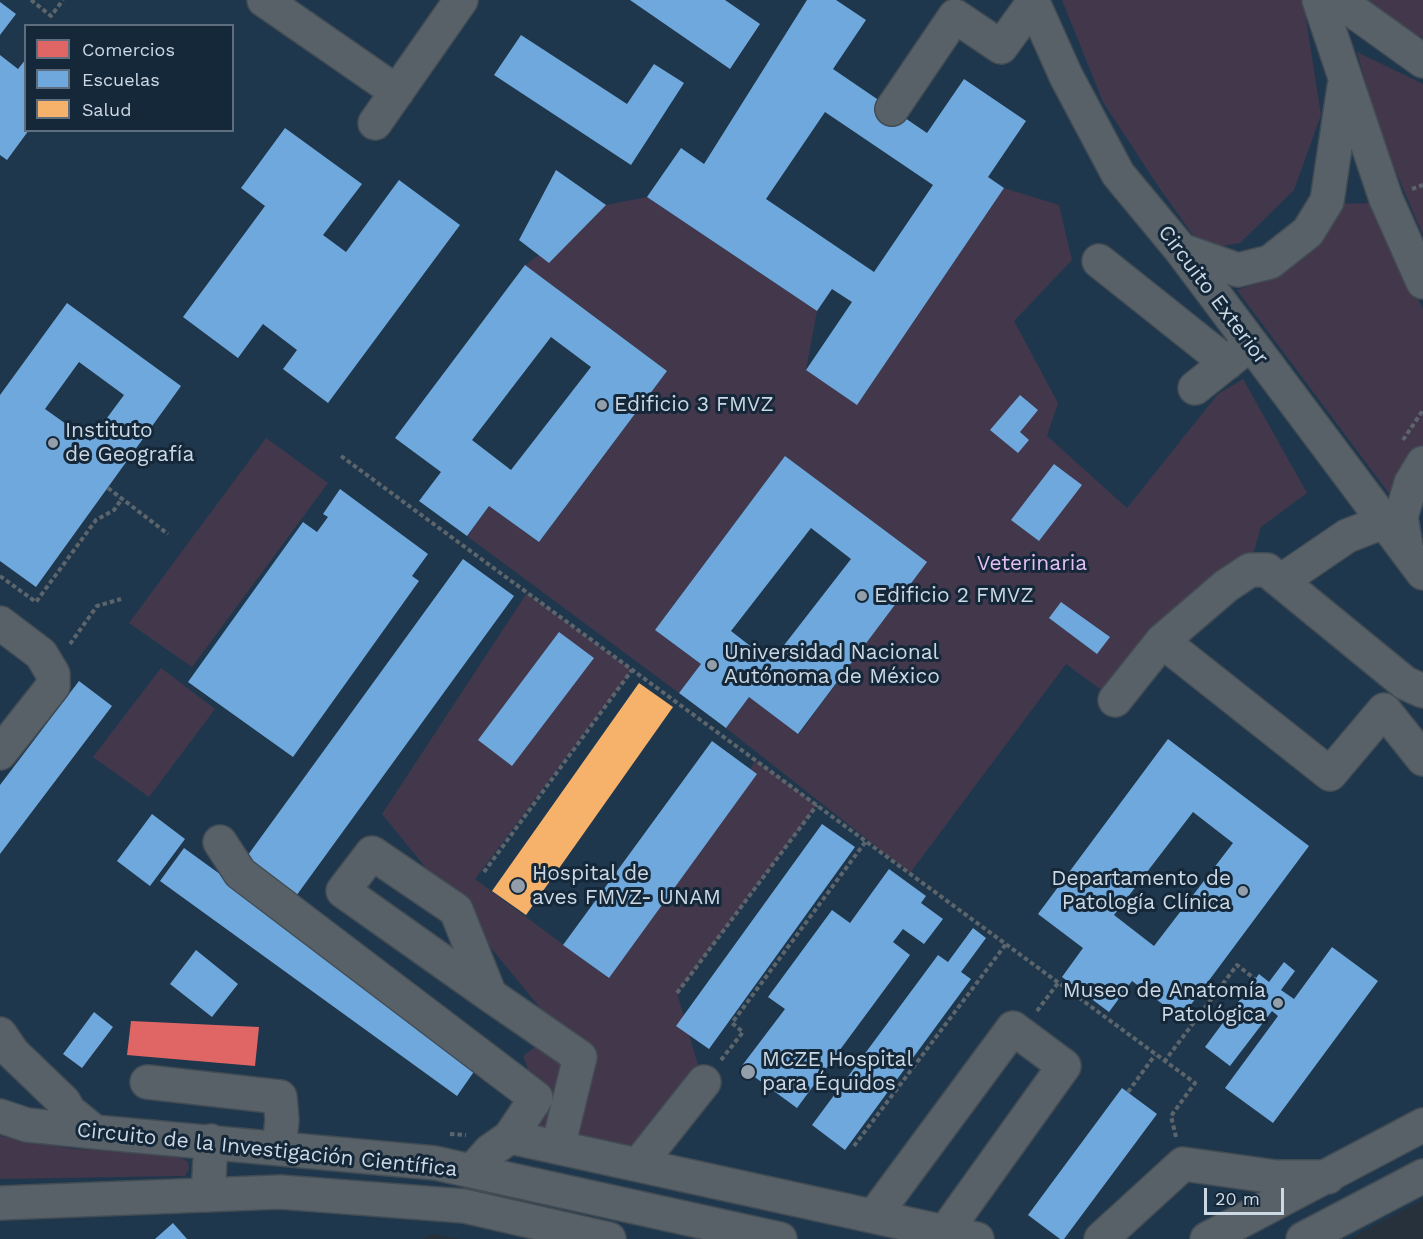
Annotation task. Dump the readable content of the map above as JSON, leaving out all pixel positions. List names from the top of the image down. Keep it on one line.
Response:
{"streets":{"street":["Circuito Exterior","Circuito de la Investigación Científica"]},"parks":["Veterinaria"],"places":["Edificio 3 FMVZ","Instituto de Geografía","Edificio 2 FMVZ","Universidad Nacional Autónoma de México","Hospital de aves FMVZ- UNAM","Departamento de Patología Clínica","Museo de Anatomía Patológica","MCZE Hospital para Équidos"],"legend":["Comercios","Escuelas","Salud"],"scale_bar":"20 m"}
